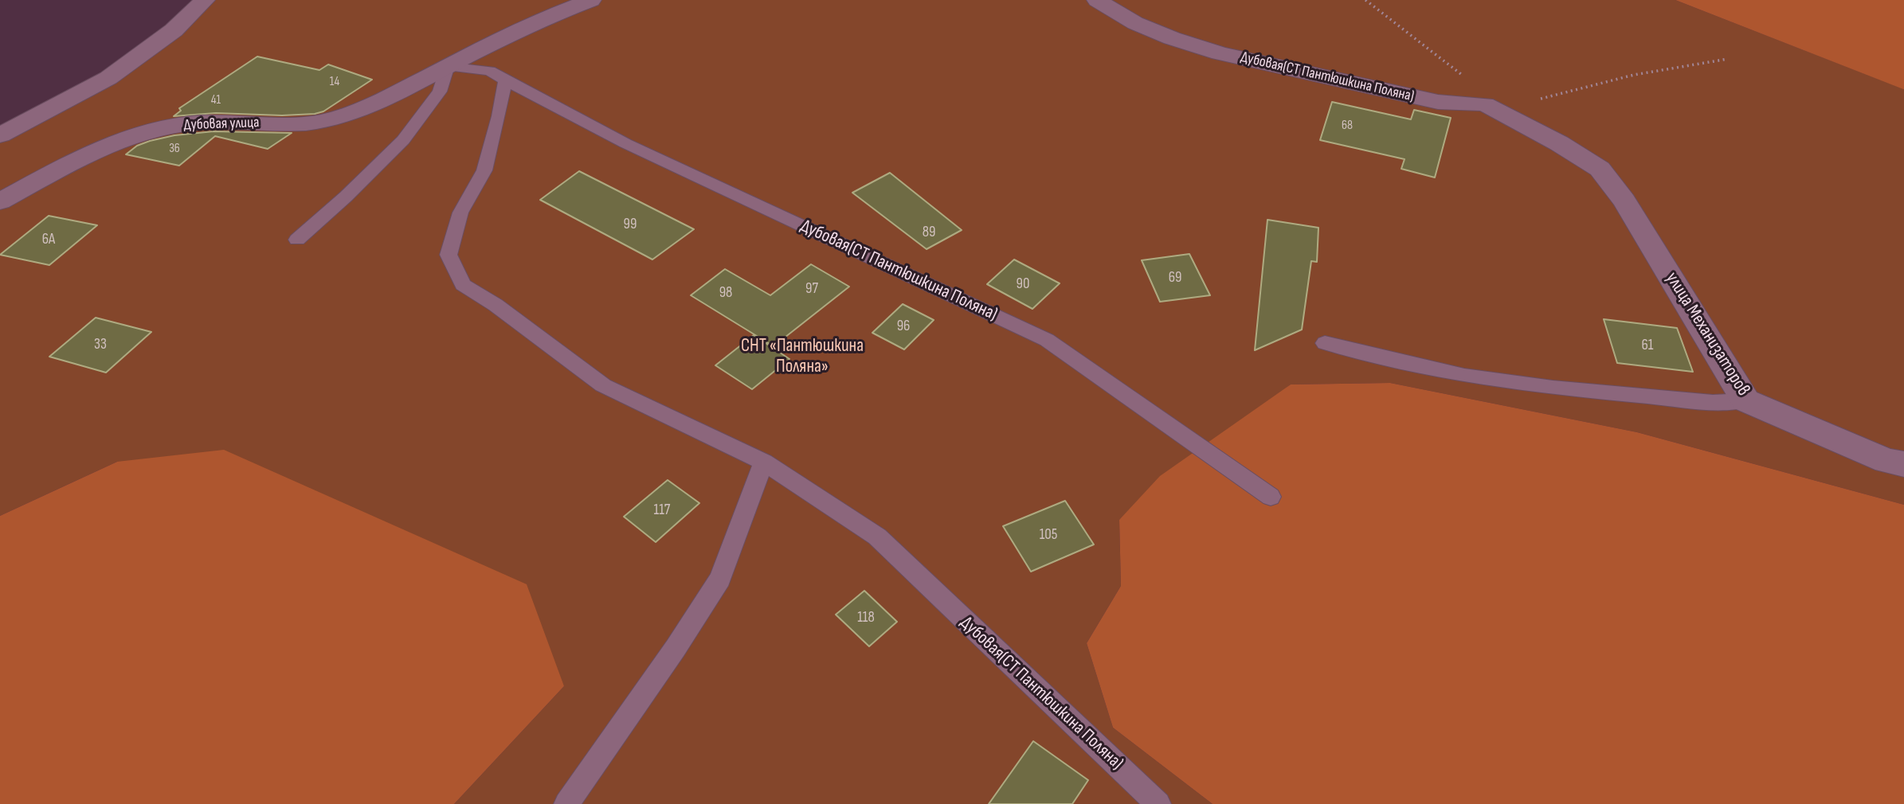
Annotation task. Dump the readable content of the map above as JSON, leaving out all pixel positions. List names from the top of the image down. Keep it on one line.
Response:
{"streets":{"street":["Дубовая(СТ Пантюшкина Поляна)","Дубовая улица","улица Механизаторов"]},"crossings":[["Дубовая(СТ Пантюшкина Поляна)","Дубовая улица"],["Дубовая(СТ Пантюшкина Поляна)","улица Механизаторов"]],"parks":["СНТ «Пантюшкина Поляна»"],"house_numbers":["14","41","68","36","99","89","6А","69","90","97","98","96","33","61","117","105","118"]}
